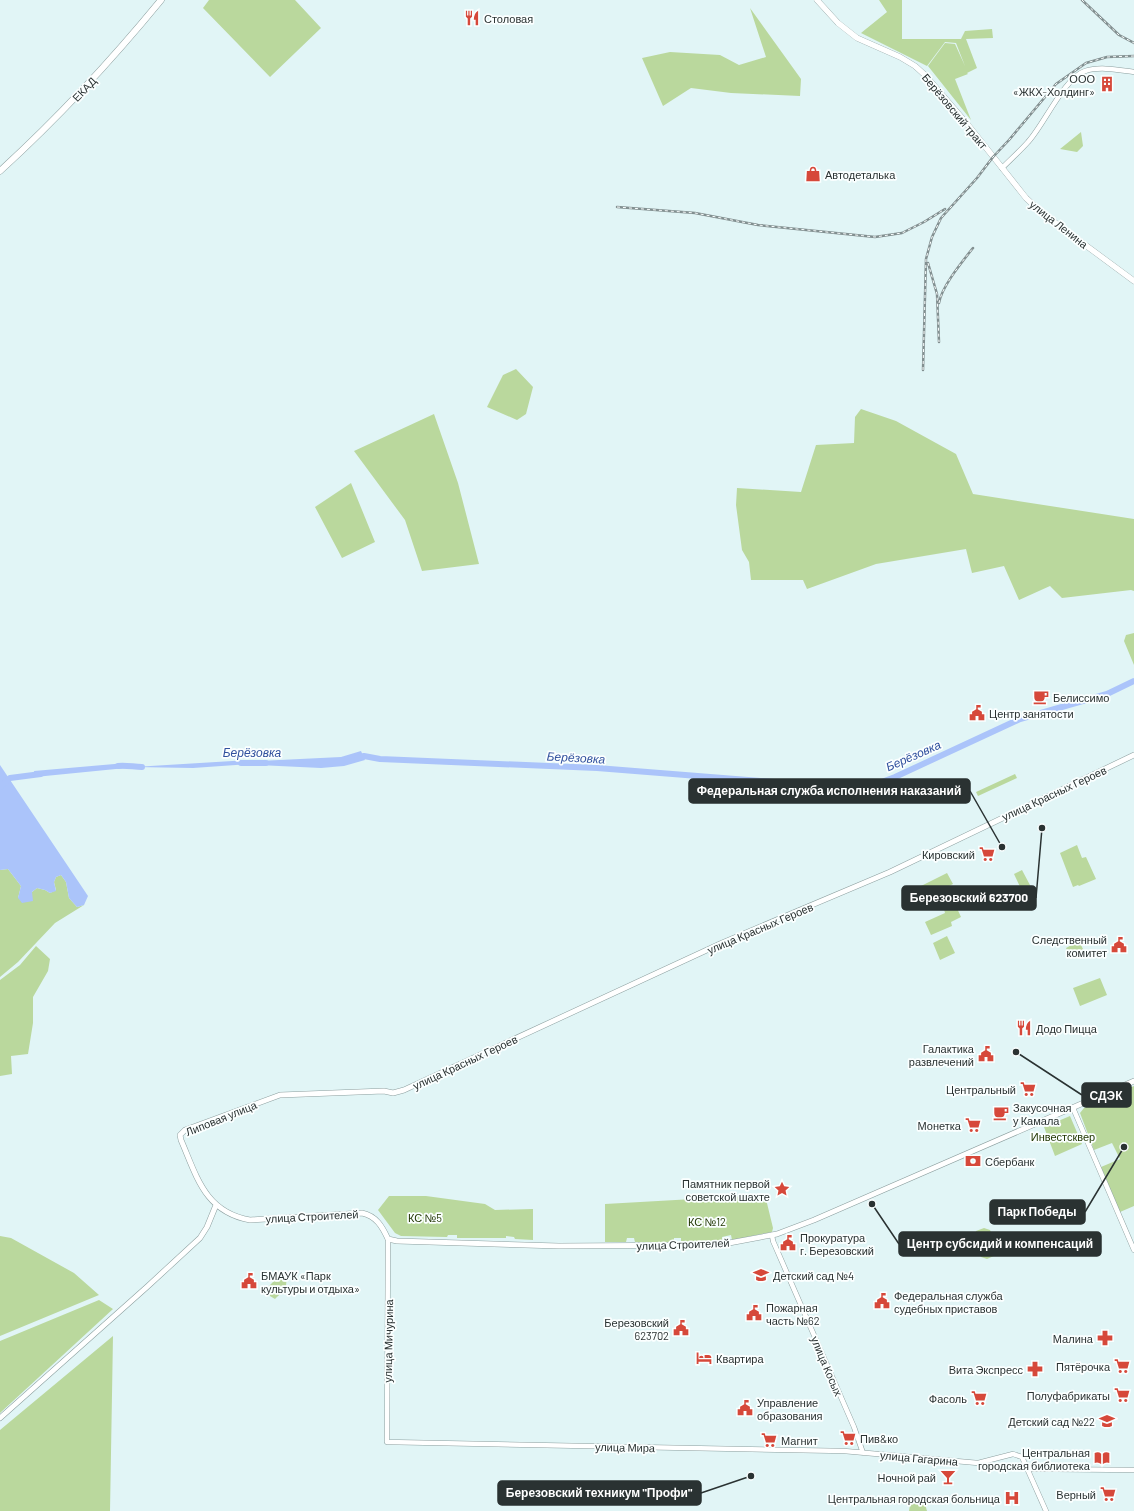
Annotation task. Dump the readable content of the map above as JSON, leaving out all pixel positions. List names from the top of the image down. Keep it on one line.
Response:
{"streets":{"highway":["ЕКАД"],"main road":["Берёзовский тракт","улица Ленина","улица Красных Героев","Липовая улица","улица Строителей"],"street":["улица Мичурина","улица Косых","улица Мира","улица Гагарина"]},"crossings":[["Берёзовский тракт","улица Ленина"],["улица Красных Героев","Липовая улица"],["Липовая улица","улица Строителей"],["улица Строителей","улица Мичурина"],["улица Строителей","улица Косых"],["улица Мичурина","улица Мира"],["улица Косых","улица Мира"],["улица Косых","улица Гагарина"],["улица Мира","улица Гагарина"]],"water":["Берёзовка"],"parks":["Инвестсквер","КС №5","КС №12"],"places":{"restaurant":["Столовая","Додо Пицца"],"building":["ООО «ЖКХ-Холдинг»"],"shop":["Автодеталька"],"cafe":["Белиссимо","Закусочная у Камала"],"public building":["Центр занятости","Следственный комитет","Галактика развлечений","Прокуратура г. Березовский","БМАУК «Парк культуры и отдыха»","Федеральная служба судебных приставов","Пожарная часть №62","Березовский 623702","Управление образования"],"other":["Березовский 623700","Федеральная служба исполнения наказаний","СДЭК","Парк Победы","Центр субсидий и компенсаций","Березовский техникум \"Профи\""],"supermarket":["Кировский","Центральный","Монетка","Пятёрочка","Полуфабрикаты","Фасоль","Пив&ко","Магнит","Верный"],"bank":["Сбербанк"],"place":["Памятник первой советской шахте"],"school or university":["Детский сад №4","Детский сад №22"],"pharmacy":["Малина","Вита Экспресс"],"hotel":["Квартира"],"library":["Центральная городская библиотека"],"bar":["Ночной рай"],"hospital":["Центральная городская больница"]}}
